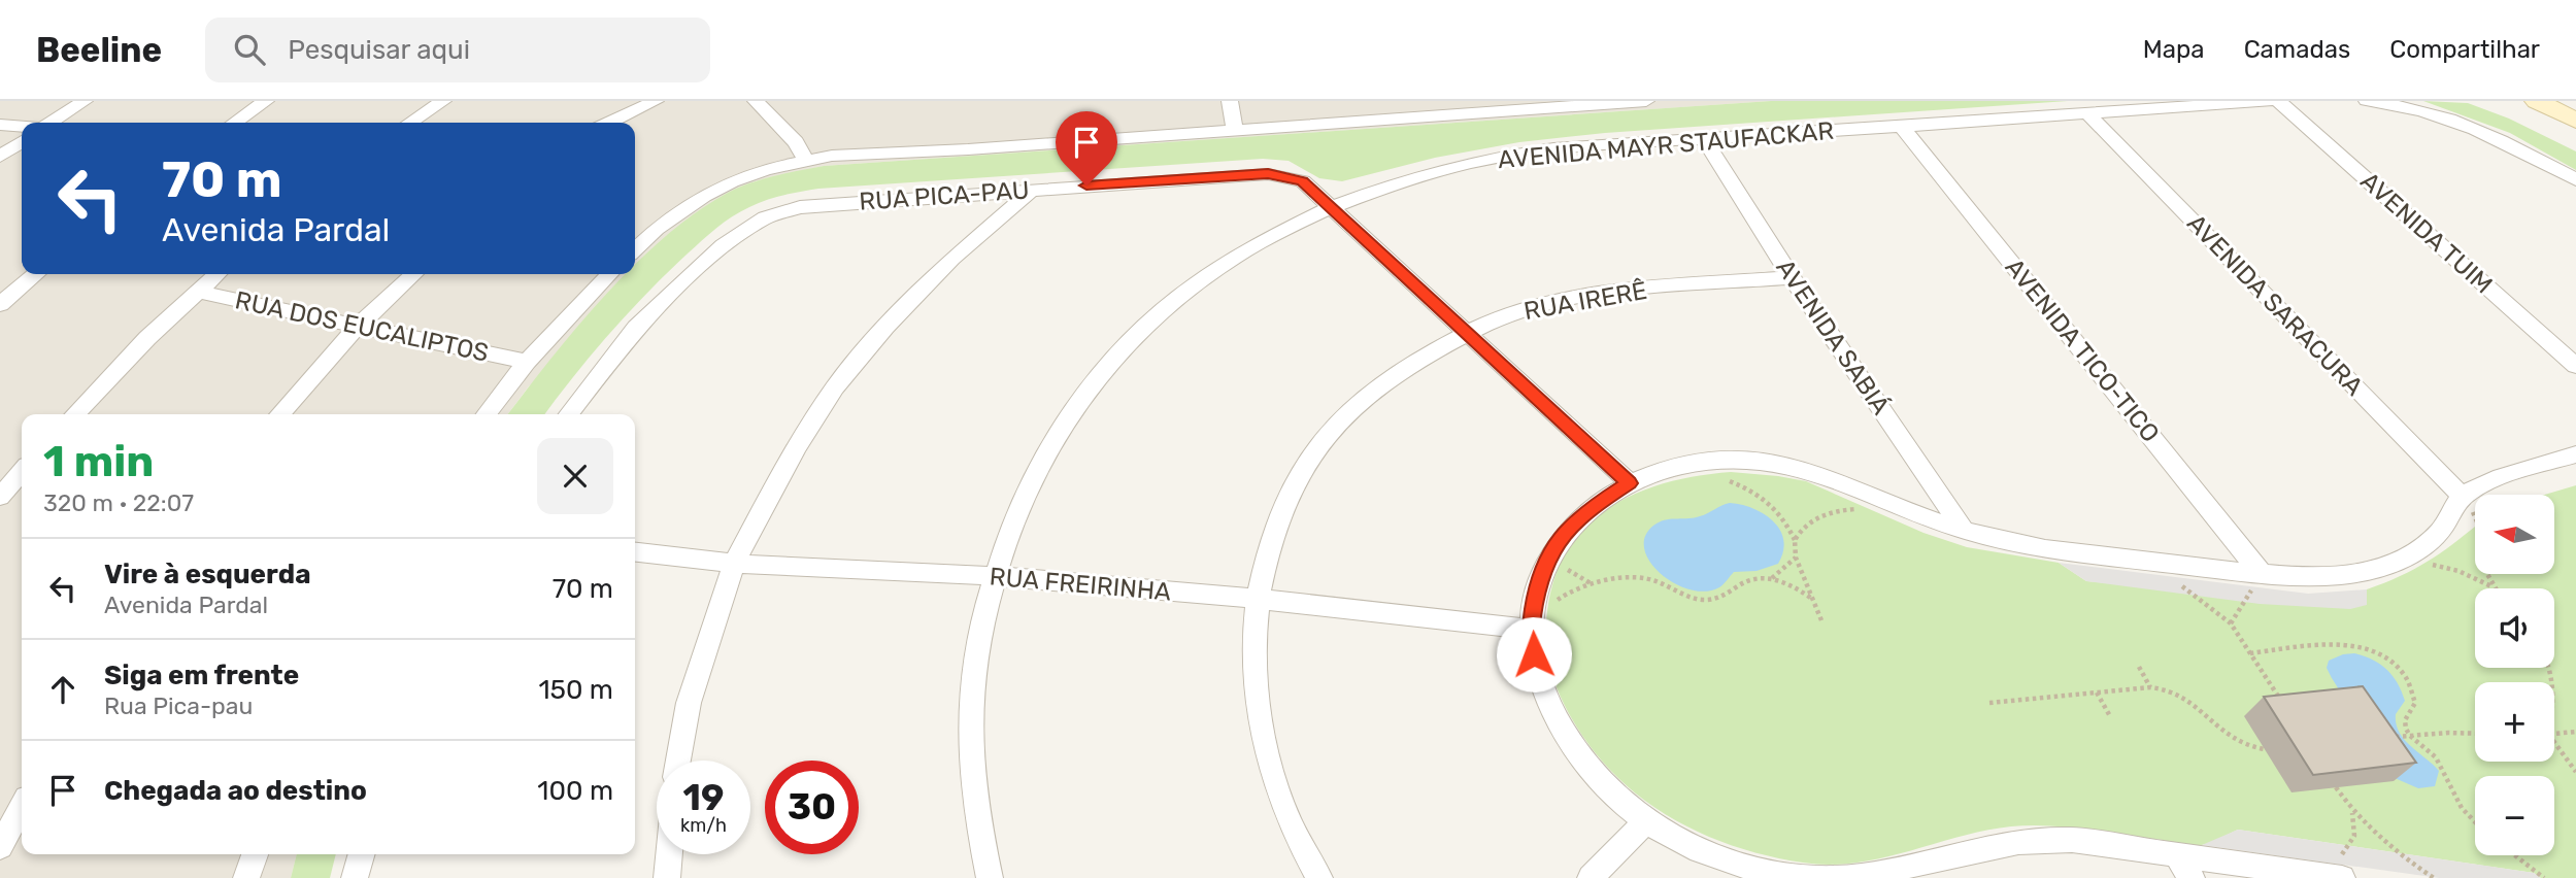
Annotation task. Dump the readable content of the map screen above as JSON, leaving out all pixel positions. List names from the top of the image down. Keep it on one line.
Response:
{"streets":{"street":["AVENIDA MAYR STAUFACKAR","RUA PICA-PAU","AVENIDA TUIM","RUA IRERÊ","AVENIDA SARACURA","RUA DOS EUCALIPTOS","AVENIDA SABIÁ","AVENIDA TICO-TICO","RUA FREIRINHA"]},"crossings":[["AVENIDA MAYR STAUFACKAR","RUA PICA-PAU"],["AVENIDA MAYR STAUFACKAR","AVENIDA SARACURA"],["AVENIDA MAYR STAUFACKAR","AVENIDA SABIÁ"],["AVENIDA MAYR STAUFACKAR","AVENIDA TICO-TICO"],["AVENIDA MAYR STAUFACKAR","RUA FREIRINHA"],["RUA PICA-PAU","RUA IRERÊ"],["RUA IRERÊ","AVENIDA SABIÁ"],["RUA IRERÊ","RUA FREIRINHA"]],"north":"left","page":{"header":"Beeline","search":"Pesquisar aqui","nav":["Mapa","Camadas","Compartilhar"],"turn":["70 m","Avenida Pardal"],"heading":["1 min","320 m · 22:07"],"map_buttons":["+","−"],"list":[{"name":"Vire à esquerda","note":"Avenida Pardal","value":"70 m"},{"name":"Siga em frente","note":"Rua Pica-pau","value":"150 m"},{"name":"Chegada ao destino","value":"100 m"}],"speed":"19 km/h","limit":"30"}}
